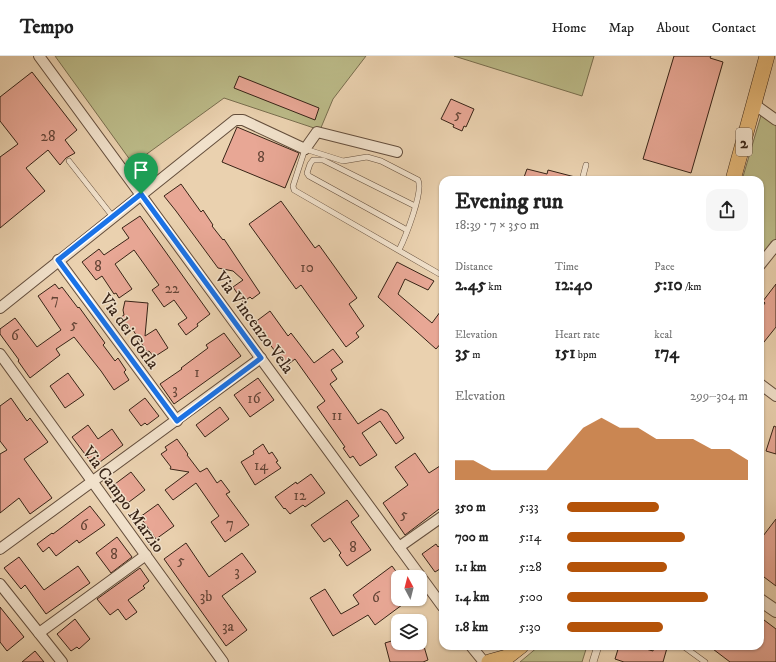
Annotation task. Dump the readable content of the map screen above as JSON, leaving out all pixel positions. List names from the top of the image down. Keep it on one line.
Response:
{"streets":{"main road":["2"],"street":["Via Vincenzo Vela","Via dei Gorla","Via Campo Marzio"]},"house_numbers":["5","28","8","8","10","22","7","5","6","1","3","16","11","14","12","5","7","6","8","8","5","3","3b","6","3a"],"north":"top","page":{"header":"Tempo","nav":["Home","Map","About","Contact"],"heading":["Evening run","18:39 · 7 × 350 m"],"stats":[["Distance","2.45 km"],["Time","12:40"],["Pace","5:10 /km"],["Elevation","35 m"],["Heart rate","151 bpm"],["kcal","174"]],"chart":["Elevation","299–304 m"],"list":[{"name":"350 m","note":"5:33"},{"name":"700 m","note":"5:14"},{"name":"1.1 km","note":"5:28"},{"name":"1.4 km","note":"5:00"},{"name":"1.8 km","note":"5:30"}]}}
